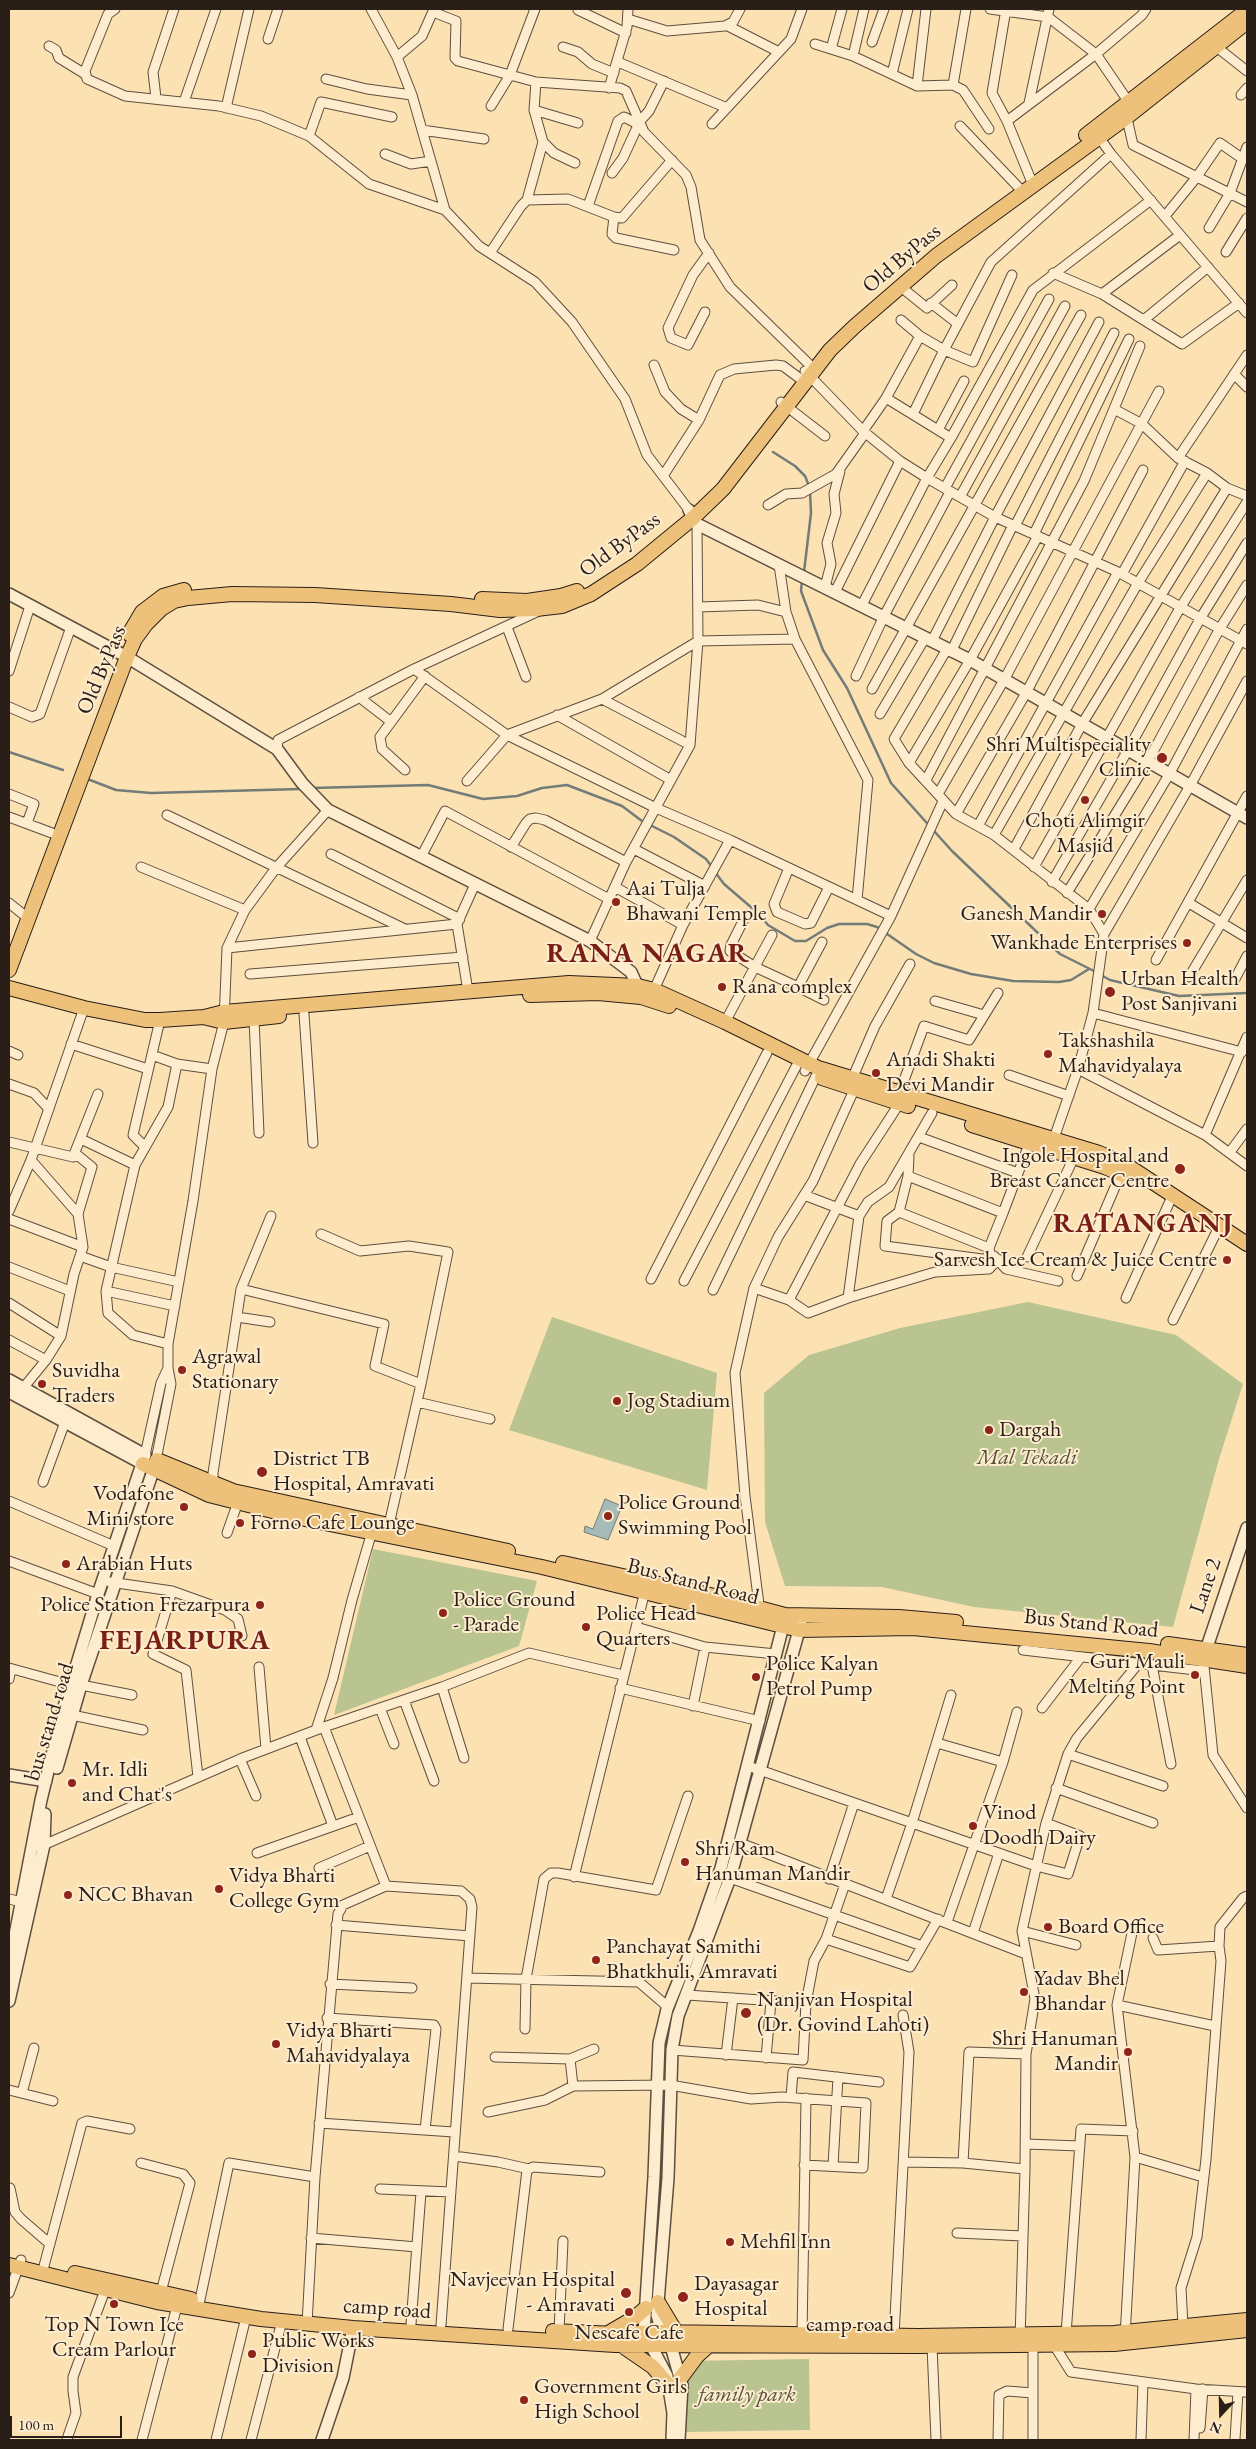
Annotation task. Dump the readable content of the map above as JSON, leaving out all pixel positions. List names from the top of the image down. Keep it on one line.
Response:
{"streets":{"main road":["Old ByPass","Bus Stand Road","camp road"],"street":["Lane 2","bus stand road"]},"crossings":[["Bus Stand Road","Lane 2"],["Bus Stand Road","bus stand road"]],"districts":["RANA NAGAR","RATANGANJ","FEJARPURA"],"parks":["Mal Tekadi","family park"],"places":["Shri Multispeciality Clinic","Choti Alimgir Masjid","Aai Tulja Bhawani Temple","Ganesh Mandir","Wankhade Enterprises","Rana complex","Urban Health Post Sanjivani","Takshashila Mahavidyalaya","Anadi Shakti Devi Mandir","Ingole Hospital and Breast Cancer Centre","Sarvesh Ice Cream & Juice Centre","Agrawal Stationary","Suvidha Traders","Jog Stadium","Dargah","District TB Hospital, Amravati","Vodafone Mini store","Police Ground Swimming Pool","Forno Cafe Lounge","Arabian Huts","Police Station Frezarpura","Police Ground - Parade","Police Head Quarters","Guri Mauli Melting Point","Police Kalyan Petrol Pump","Mr. Idli and Chat's","Vinod Doodh Dairy","Shri Ram Hanuman Mandir","Vidya Bharti College Gym","NCC Bhavan","Board Office","Panchayat Samithi Bhatkhuli, Amravati","Yadav Bhel Bhandar","Nanjivan Hospital (Dr. Govind Lahoti)","Vidya Bharti Mahavidyalaya","Shri Hanuman Mandir","Mehfil Inn","Navjeevan Hospital - Amravati","Dayasagar Hospital","Top N Town Ice Cream Parlour","Nescafe Cafe","Public Works Division","Government Girls High School"],"scale_bar":"100 m","north":"bottom"}
